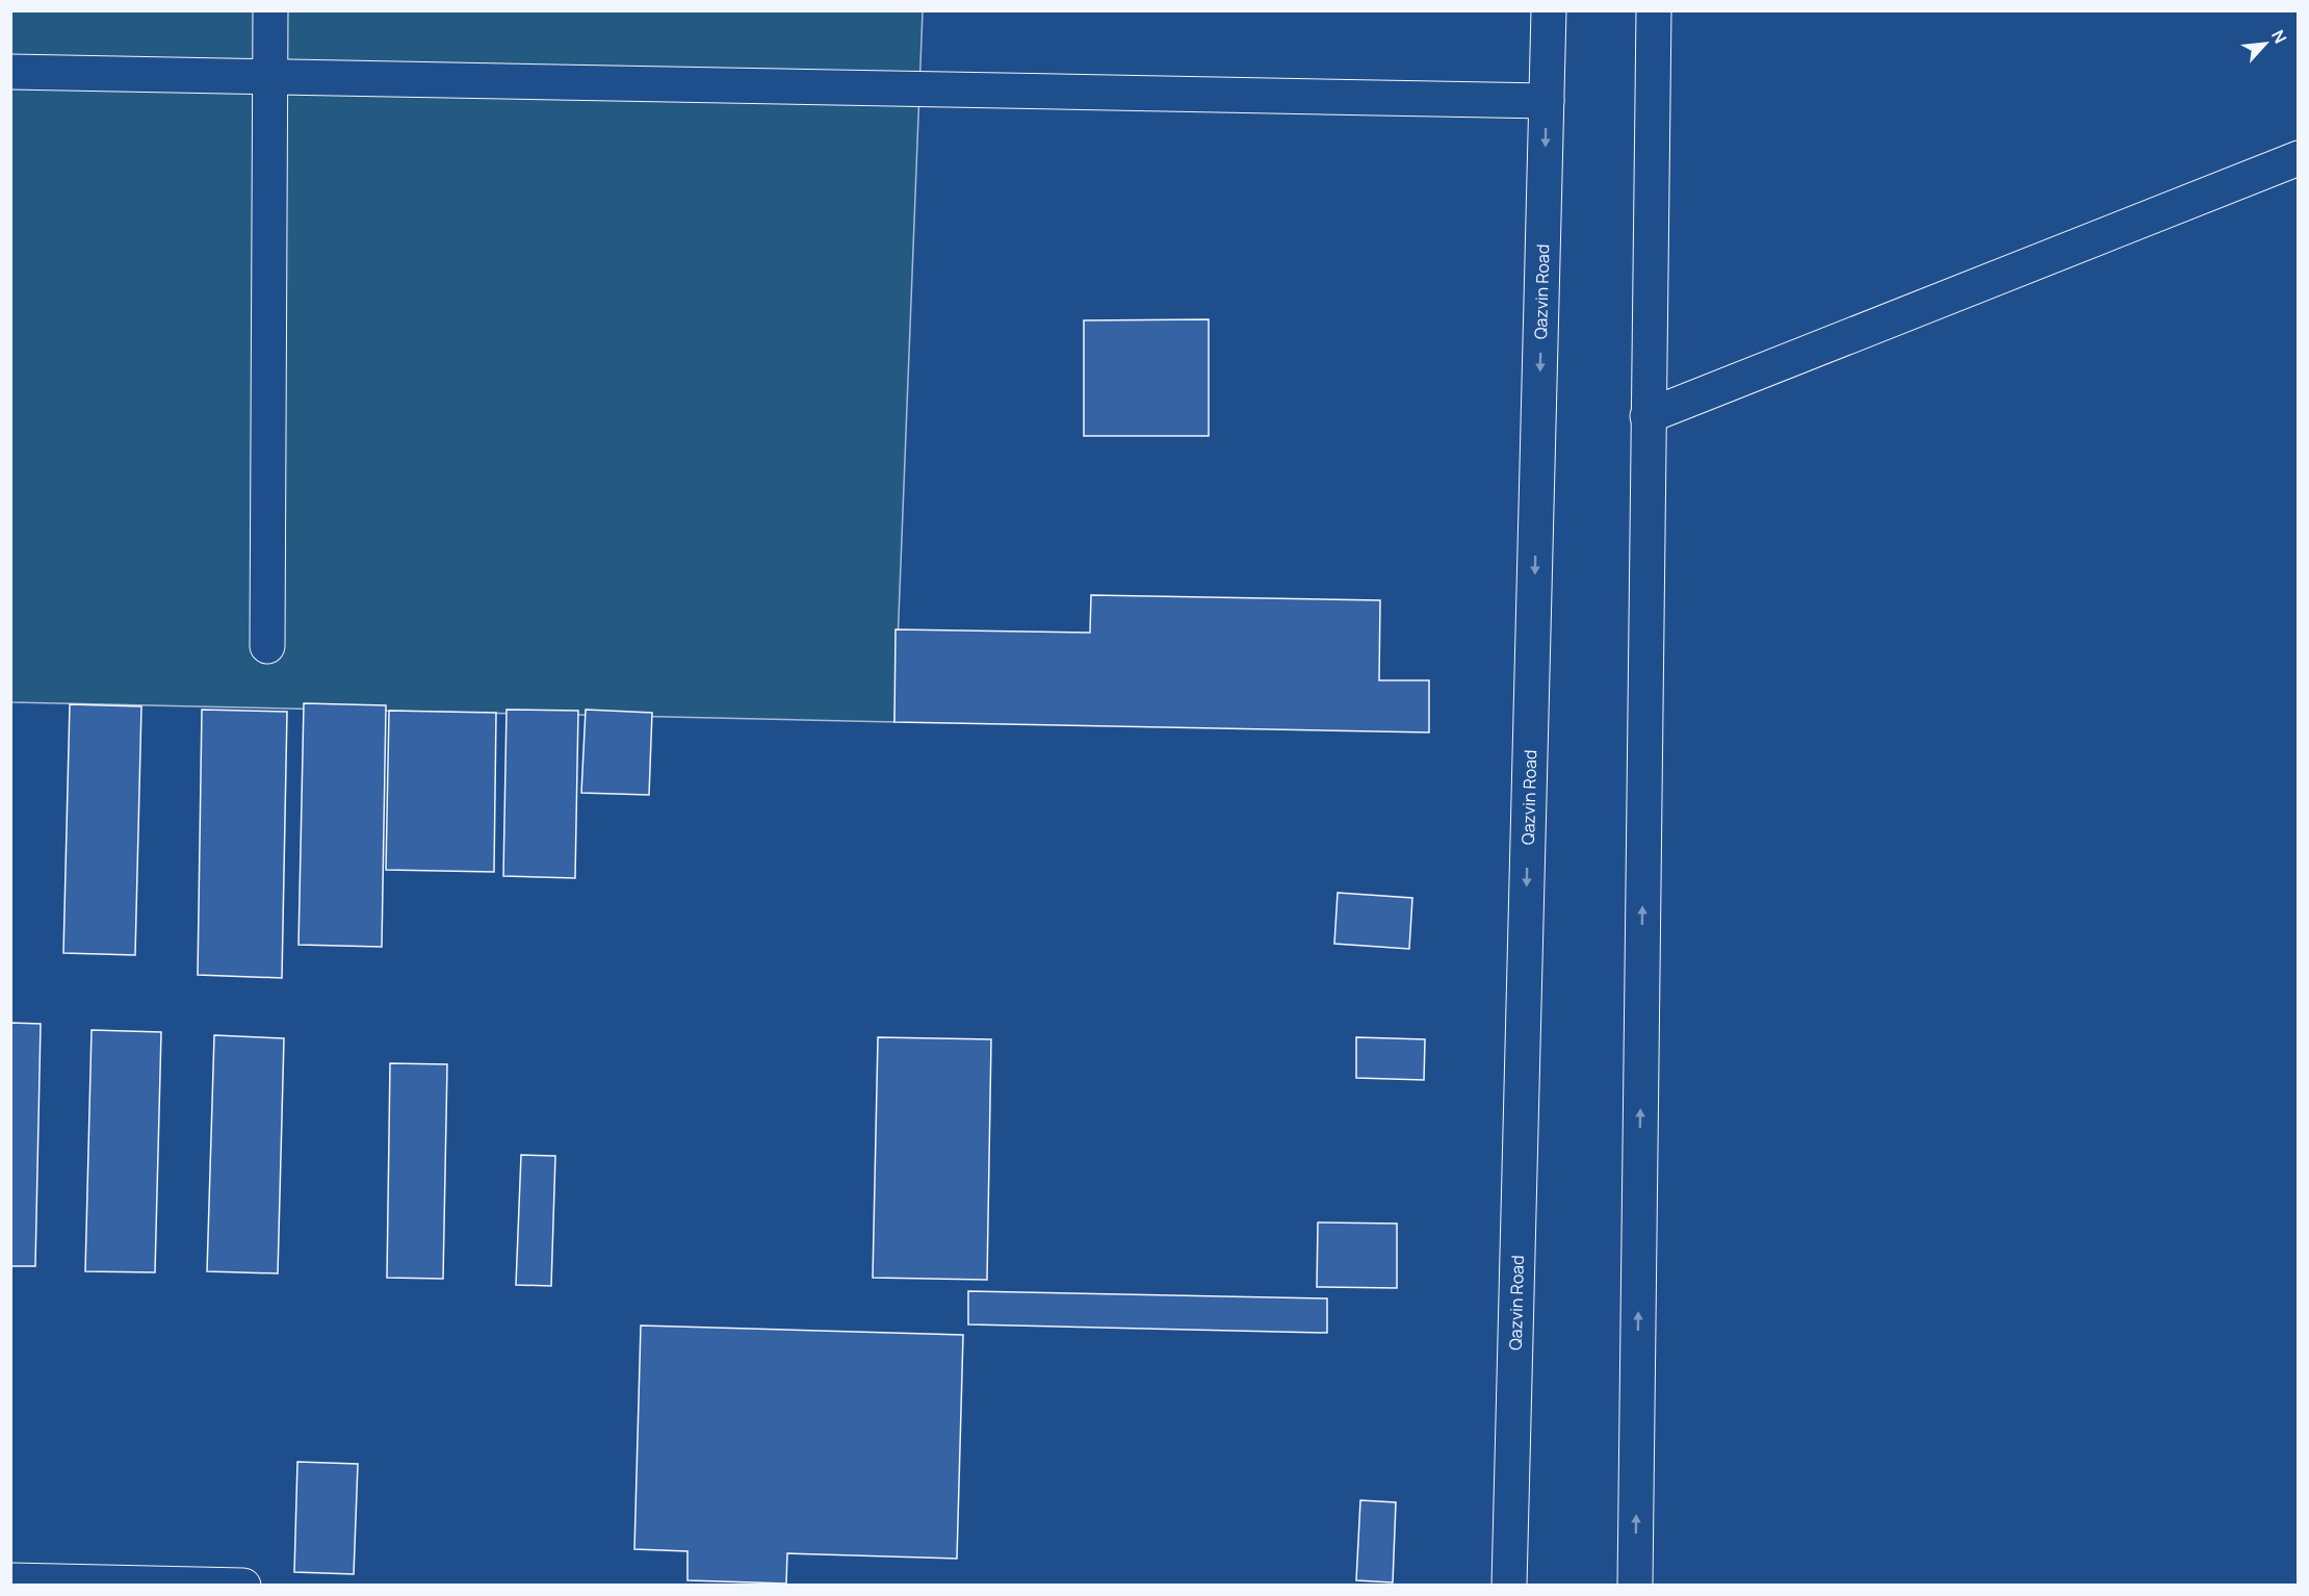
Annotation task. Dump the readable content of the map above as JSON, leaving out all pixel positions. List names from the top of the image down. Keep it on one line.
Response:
{"streets":{"main road":["Qazvin Road"]},"north":"top right"}
